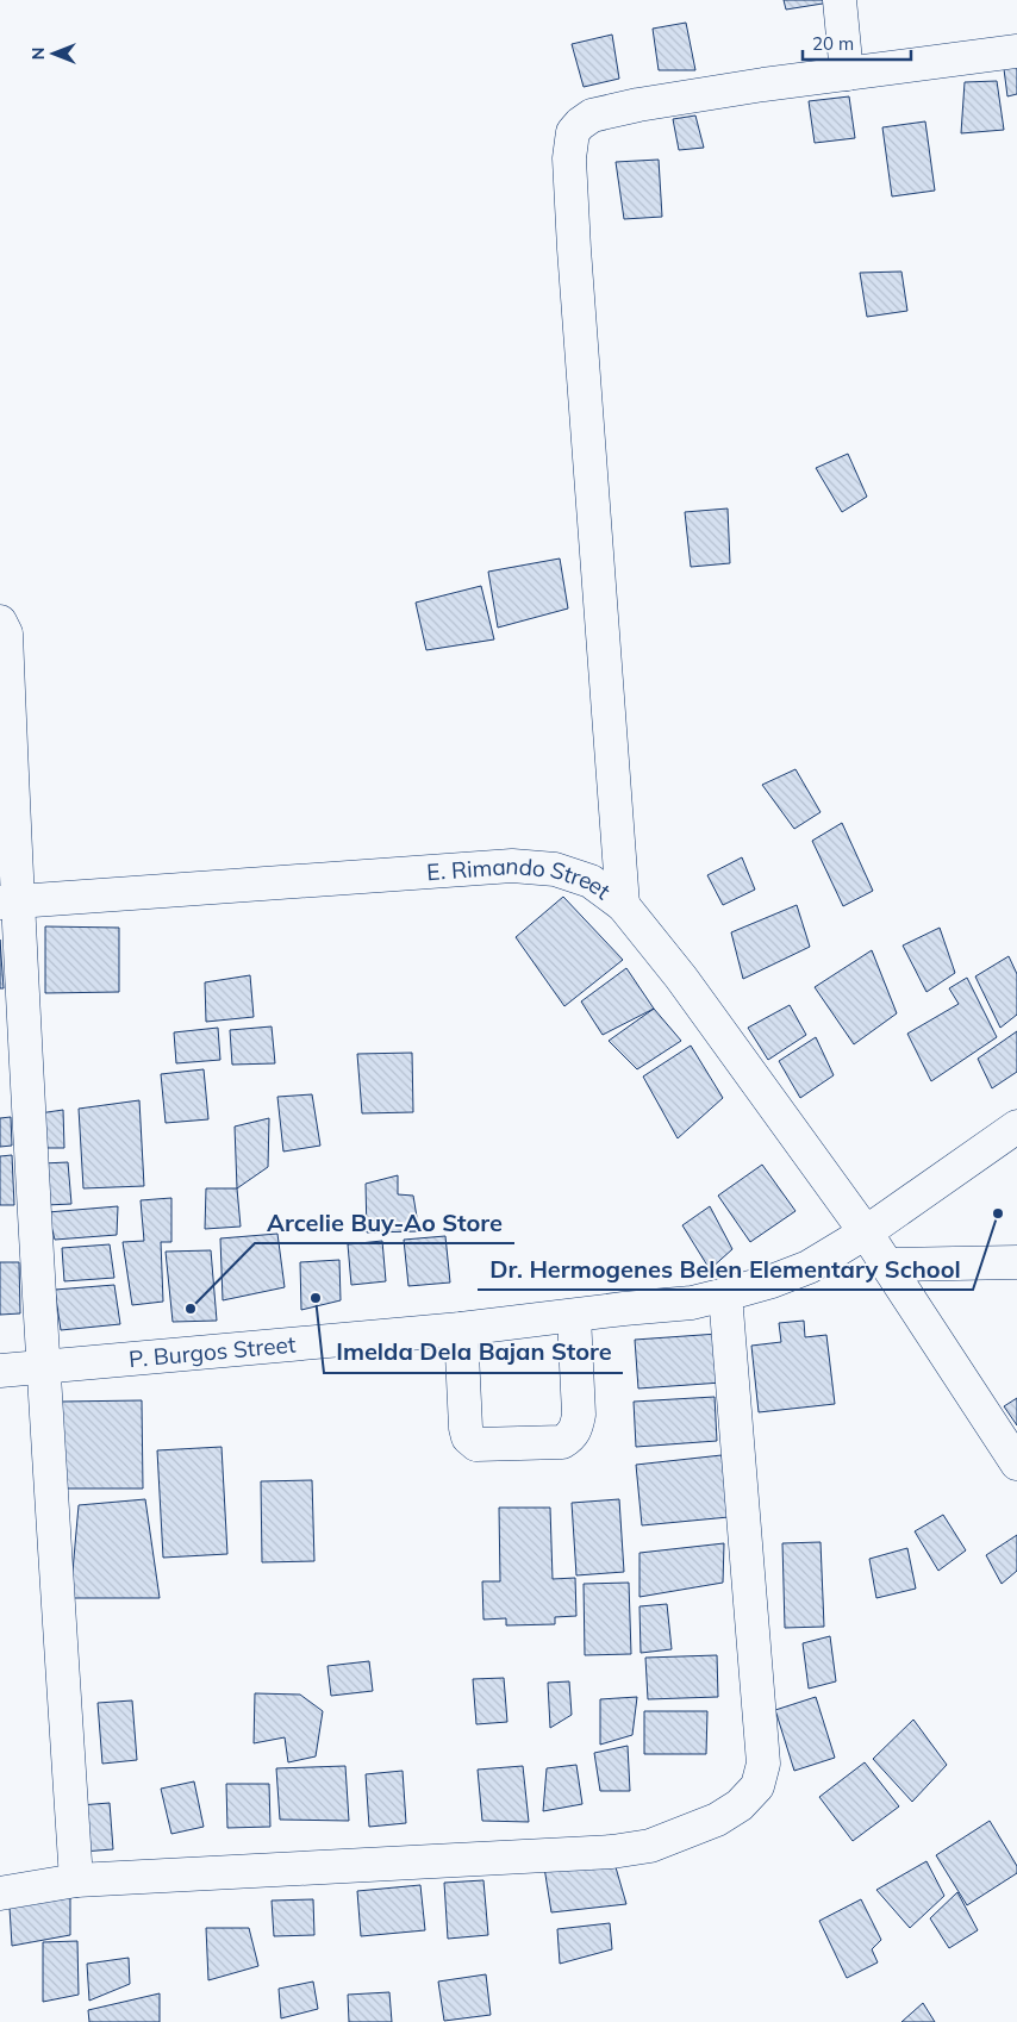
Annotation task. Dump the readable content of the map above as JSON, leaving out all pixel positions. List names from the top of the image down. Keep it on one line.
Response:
{"streets":{"street":["E. Rimando Street","P. Burgos Street"]},"crossings":[["E. Rimando Street","P. Burgos Street"]],"places":["Dr. Hermogenes Belen Elementary School","Imelda Dela Bajan Store","Arcelie Buy-Ao Store"],"scale_bar":"20 m","north":"left"}
